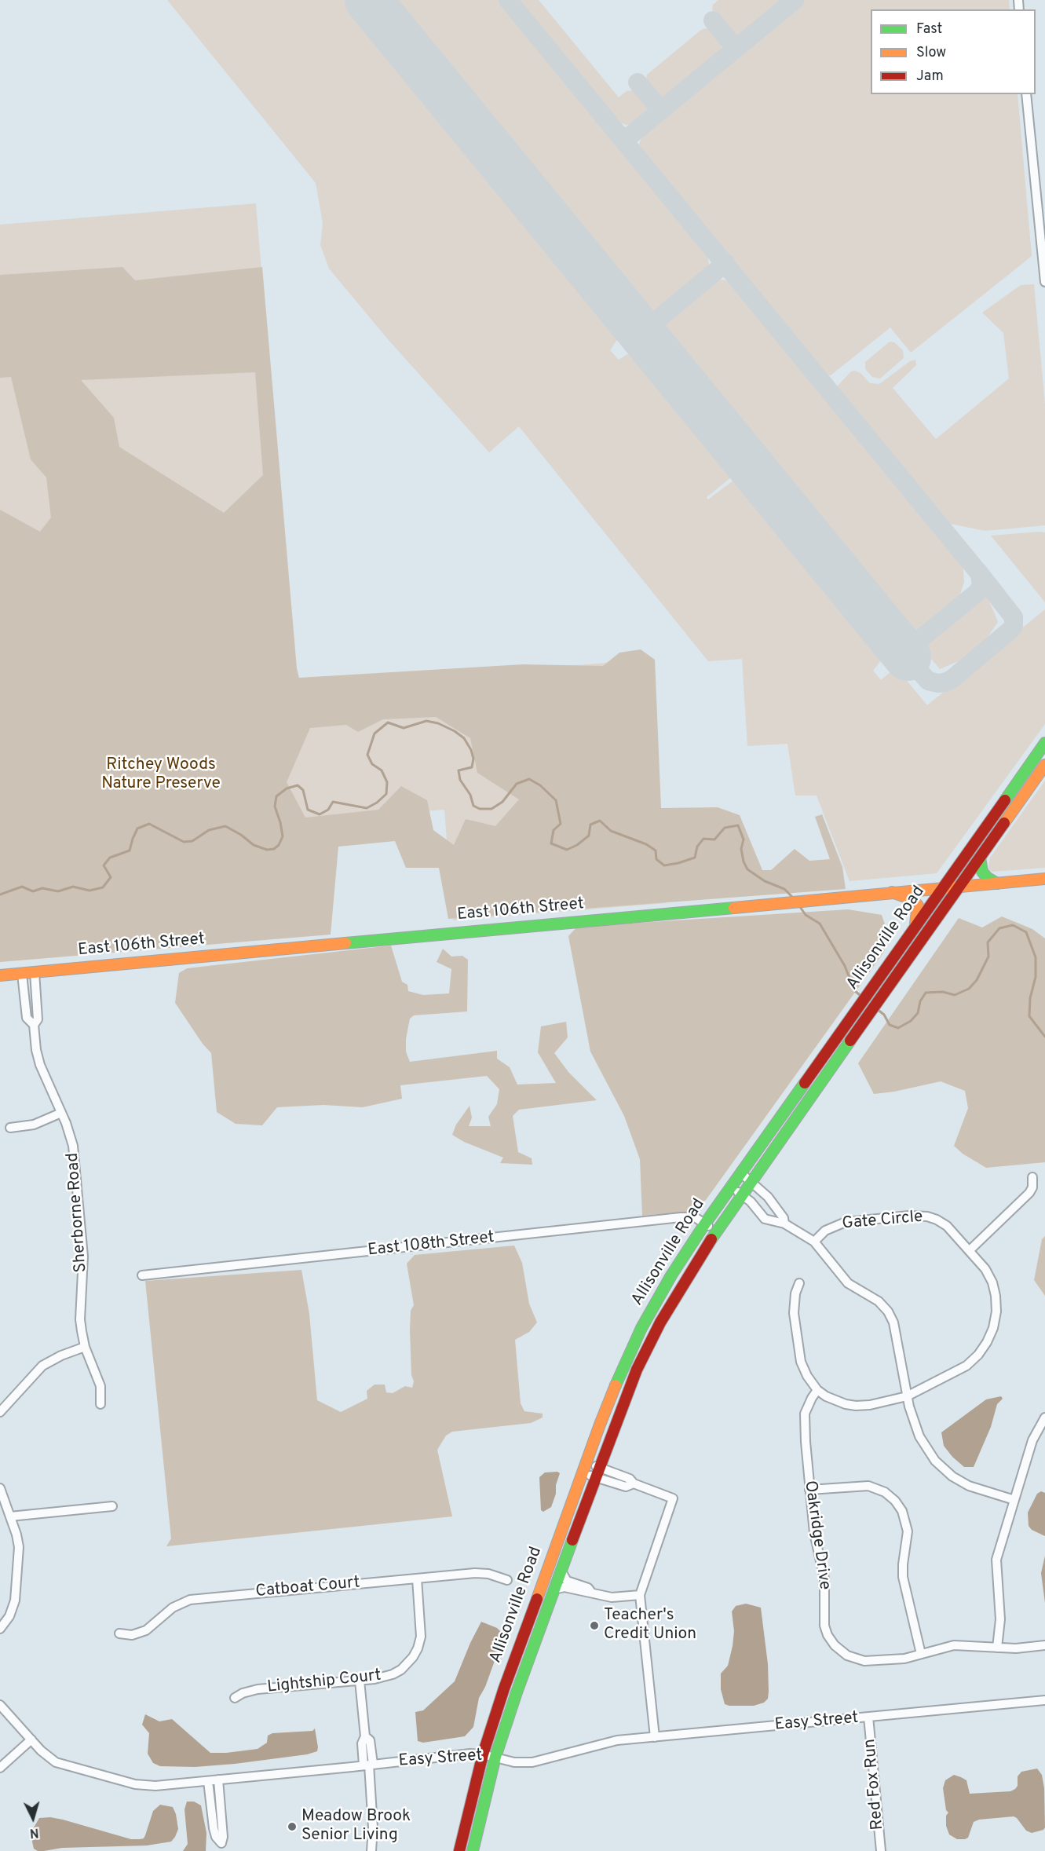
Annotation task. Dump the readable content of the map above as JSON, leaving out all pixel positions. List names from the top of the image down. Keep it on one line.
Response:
{"streets":{"main road":["East 106th Street","Allisonville Road"],"street":["Sherborne Road","Gate Circle","East 108th Street","Oakridge Drive","Catboat Court","Lightship Court","Easy Street","Red Fox Run"]},"crossings":[["East 106th Street","Allisonville Road"],["East 106th Street","Sherborne Road"],["Allisonville Road","East 108th Street"],["Allisonville Road","Easy Street"],["Gate Circle","Oakridge Drive"],["Catboat Court","Lightship Court"],["Easy Street","Red Fox Run"]],"parks":["Ritchey Woods Nature Preserve"],"places":["Teacher's Credit Union","Meadow Brook Senior Living"],"legend":["Fast","Slow","Jam"],"north":"bottom"}
